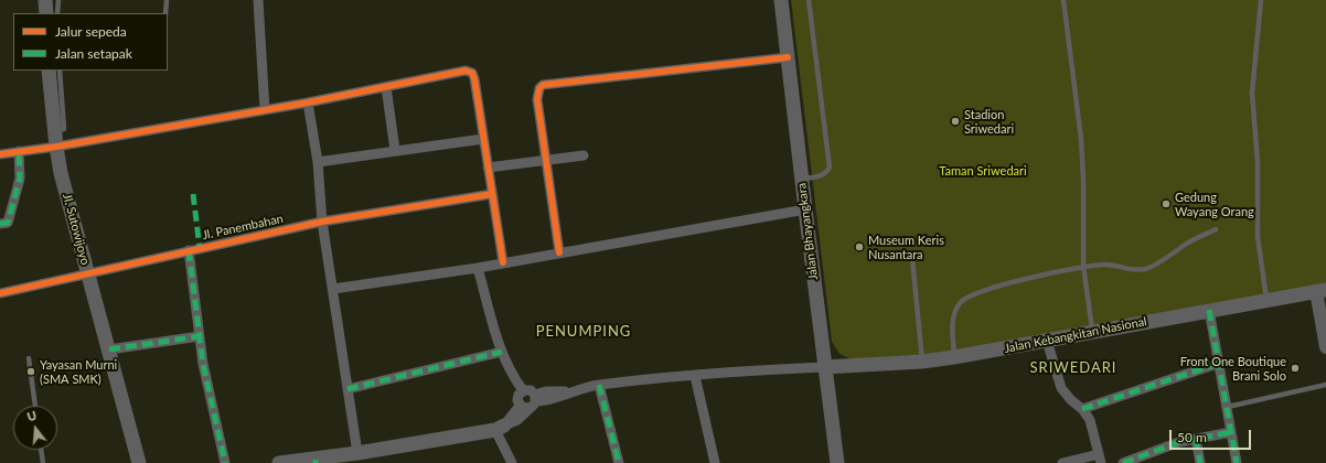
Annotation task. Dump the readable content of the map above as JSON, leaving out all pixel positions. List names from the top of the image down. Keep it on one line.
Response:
{"streets":{"main road":["Jl. Sutowijoyo","Jalan Bhayangkara","Jalan Kebangkitan Nasional"],"street":["Jl. Panembahan"]},"crossings":[["Jl. Panembahan","Jl. Sutowijoyo"],["Jalan Bhayangkara","Jalan Kebangkitan Nasional"]],"districts":["PENUMPING","SRIWEDARI"],"parks":["Taman Sriwedari"],"places":["Stadion Sriwedari","Gedung Wayang Orang","Museum Keris Nusantara","Front One Boutique Brani Solo","Yayasan Murni (SMA SMK)"],"legend":["Jalur sepeda","Jalan setapak"],"scale_bar":"50 m","north":"top"}
